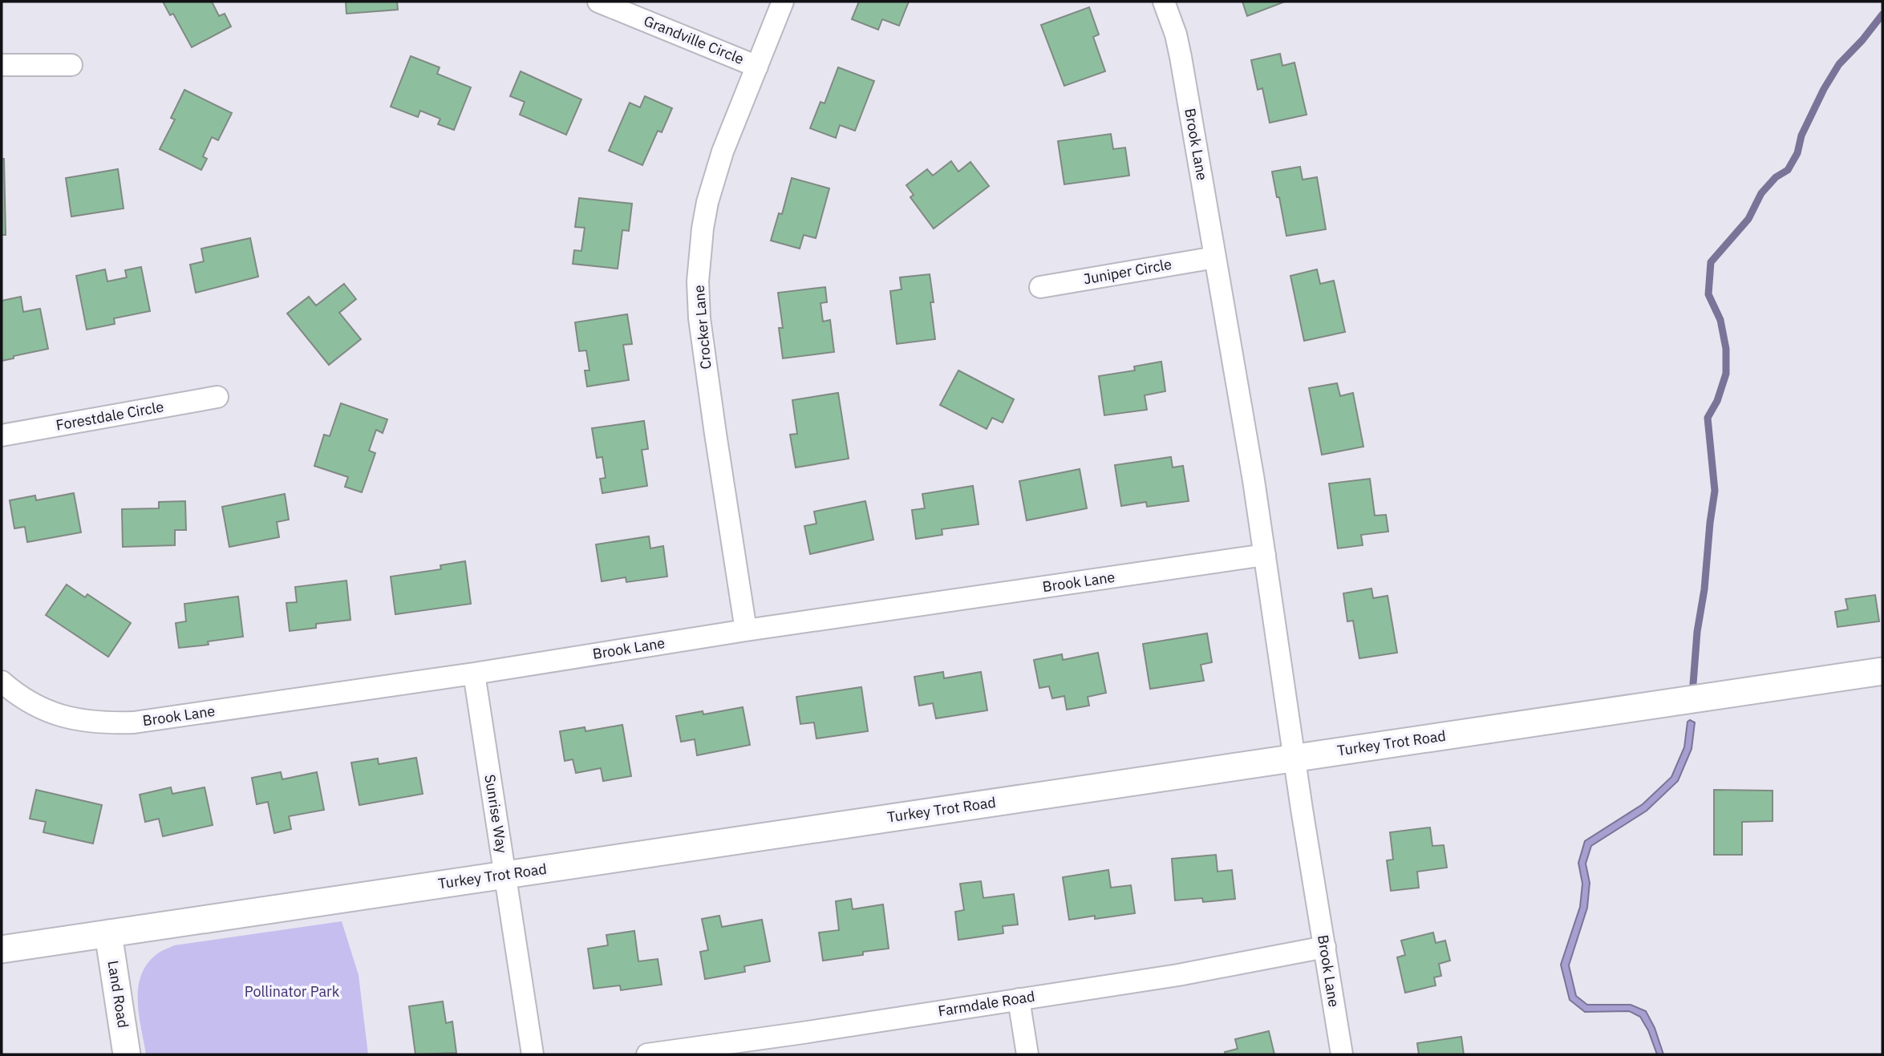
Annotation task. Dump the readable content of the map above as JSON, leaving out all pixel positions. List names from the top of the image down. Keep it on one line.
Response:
{"streets":{"street":["Grandville Circle","Brook Lane","Juniper Circle","Crocker Lane","Forestdale Circle","Turkey Trot Road","Sunrise Way","Land Road","Farmdale Road"]},"crossings":[["Grandville Circle","Crocker Lane"],["Brook Lane","Juniper Circle"],["Brook Lane","Crocker Lane"],["Brook Lane","Turkey Trot Road"],["Brook Lane","Sunrise Way"],["Brook Lane","Farmdale Road"],["Turkey Trot Road","Sunrise Way"],["Turkey Trot Road","Land Road"]],"parks":["Pollinator Park"]}
